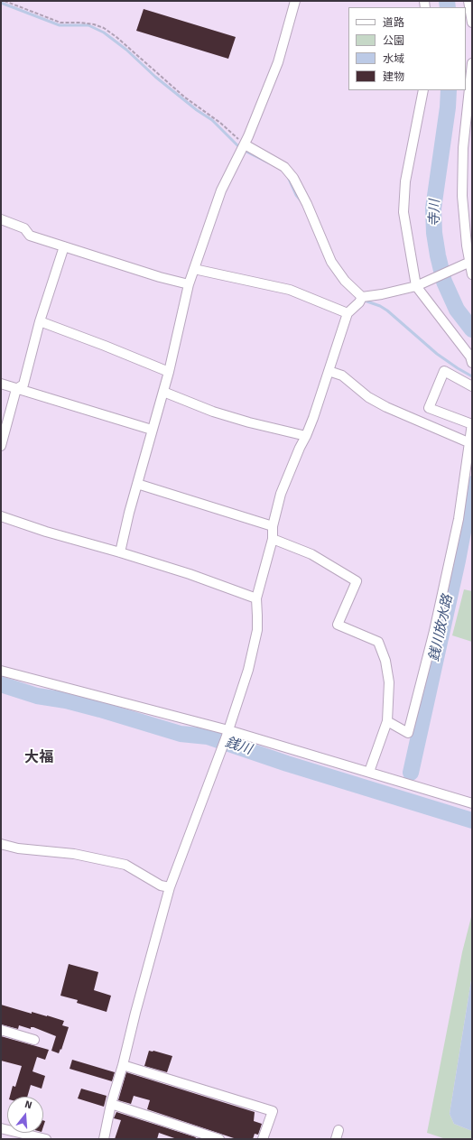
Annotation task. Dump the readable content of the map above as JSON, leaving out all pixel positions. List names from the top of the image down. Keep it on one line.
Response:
{"districts":["大福"],"water":["寺川","銭川放水路","銭川"],"legend":["道路","公園","水域","建物"],"north":"top"}
